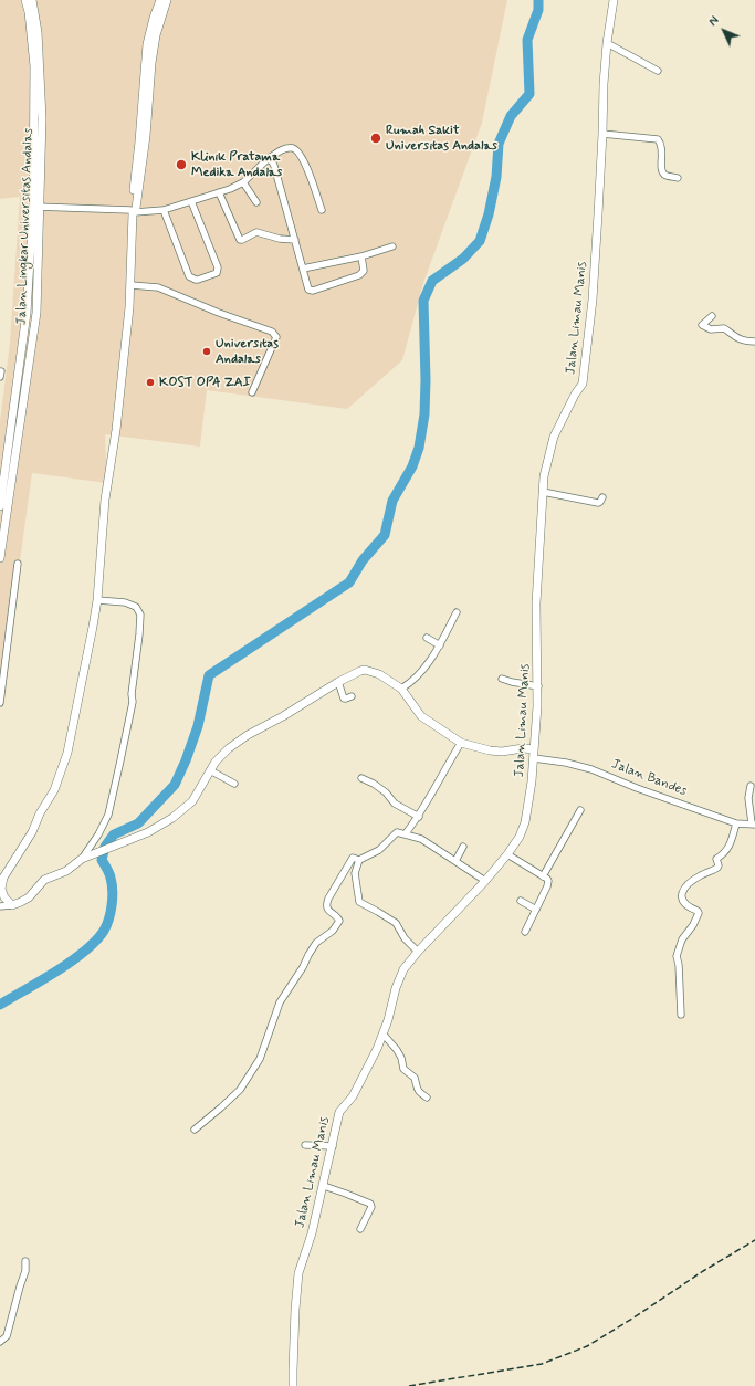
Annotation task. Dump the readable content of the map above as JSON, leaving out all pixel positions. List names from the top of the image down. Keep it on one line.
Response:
{"streets":{"street":["Jalan Lingkar Universitas Andalas","Jalan Limau Manis","Jalan Bandes"]},"crossings":[["Jalan Limau Manis","Jalan Bandes"]],"places":["Rumah Sakit Universitas Andalas","Klinik Pratama Medika Andalas","Universitas Andalas","KOST OPA ZAI"],"north":"top left"}
